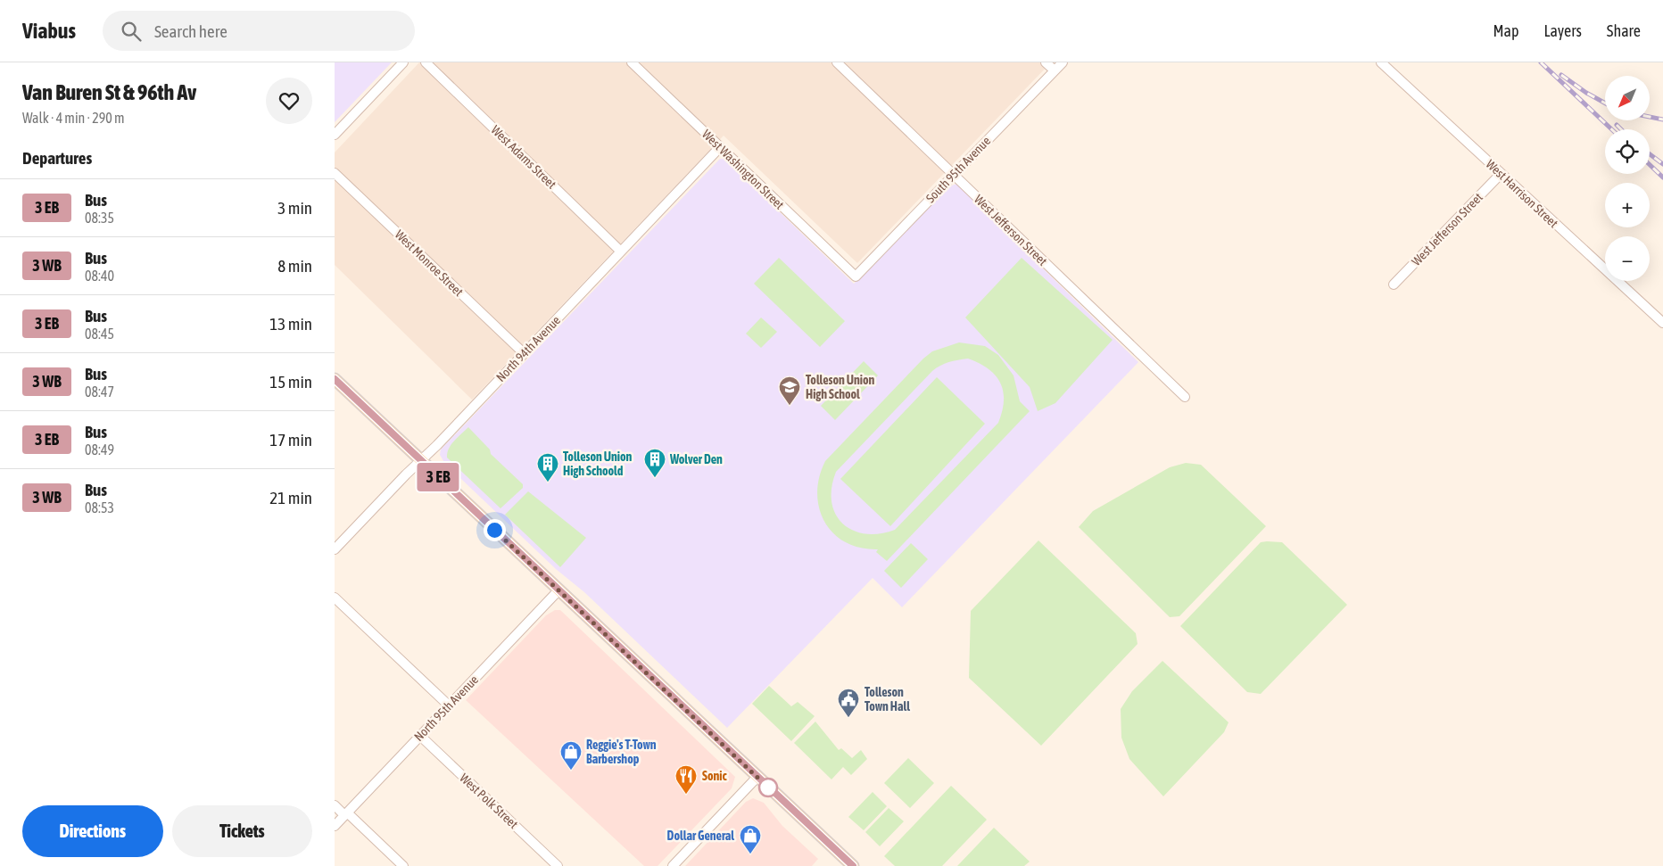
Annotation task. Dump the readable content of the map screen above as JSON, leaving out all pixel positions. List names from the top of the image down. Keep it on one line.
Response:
{"streets":{"street":["West Adams Street","West Washington Street","South 95th Avenue","West Harrison Street","West Jefferson Street","West Monroe Street","North 94th Avenue","North 95th Avenue","West Polk Street"]},"crossings":[["West Adams Street","North 94th Avenue"],["West Washington Street","South 95th Avenue"],["West Washington Street","North 94th Avenue"],["South 95th Avenue","West Jefferson Street"],["West Harrison Street","West Jefferson Street"],["West Monroe Street","North 94th Avenue"],["North 95th Avenue","West Polk Street"]],"places":{"school or university":["Tolleson Union High School"],"building":["Wolver Den","Tolleson Union High Schoold"],"public building":["Tolleson Town Hall"],"shop":["Reggie's T-Town Barbershop","Dollar General"],"restaurant":["Sonic"]},"north":"bottom left","page":{"header":"Viabus","search":"Search here","nav":["Map","Layers","Share"],"heading":[["Van Buren St & 96th Av","Walk · 4 min · 290 m"],"Departures"],"on_map":"3 EB","map_buttons":["+","−"],"list":[{"mark":"3 EB","name":"Bus","note":"08:35","value":"3 min"},{"mark":"3 WB","name":"Bus","note":"08:40","value":"8 min"},{"mark":"3 EB","name":"Bus","note":"08:45","value":"13 min"},{"mark":"3 WB","name":"Bus","note":"08:47","value":"15 min"},{"mark":"3 EB","name":"Bus","note":"08:49","value":"17 min"},{"mark":"3 WB","name":"Bus","note":"08:53","value":"21 min"}],"buttons":["Directions","Tickets"]}}
